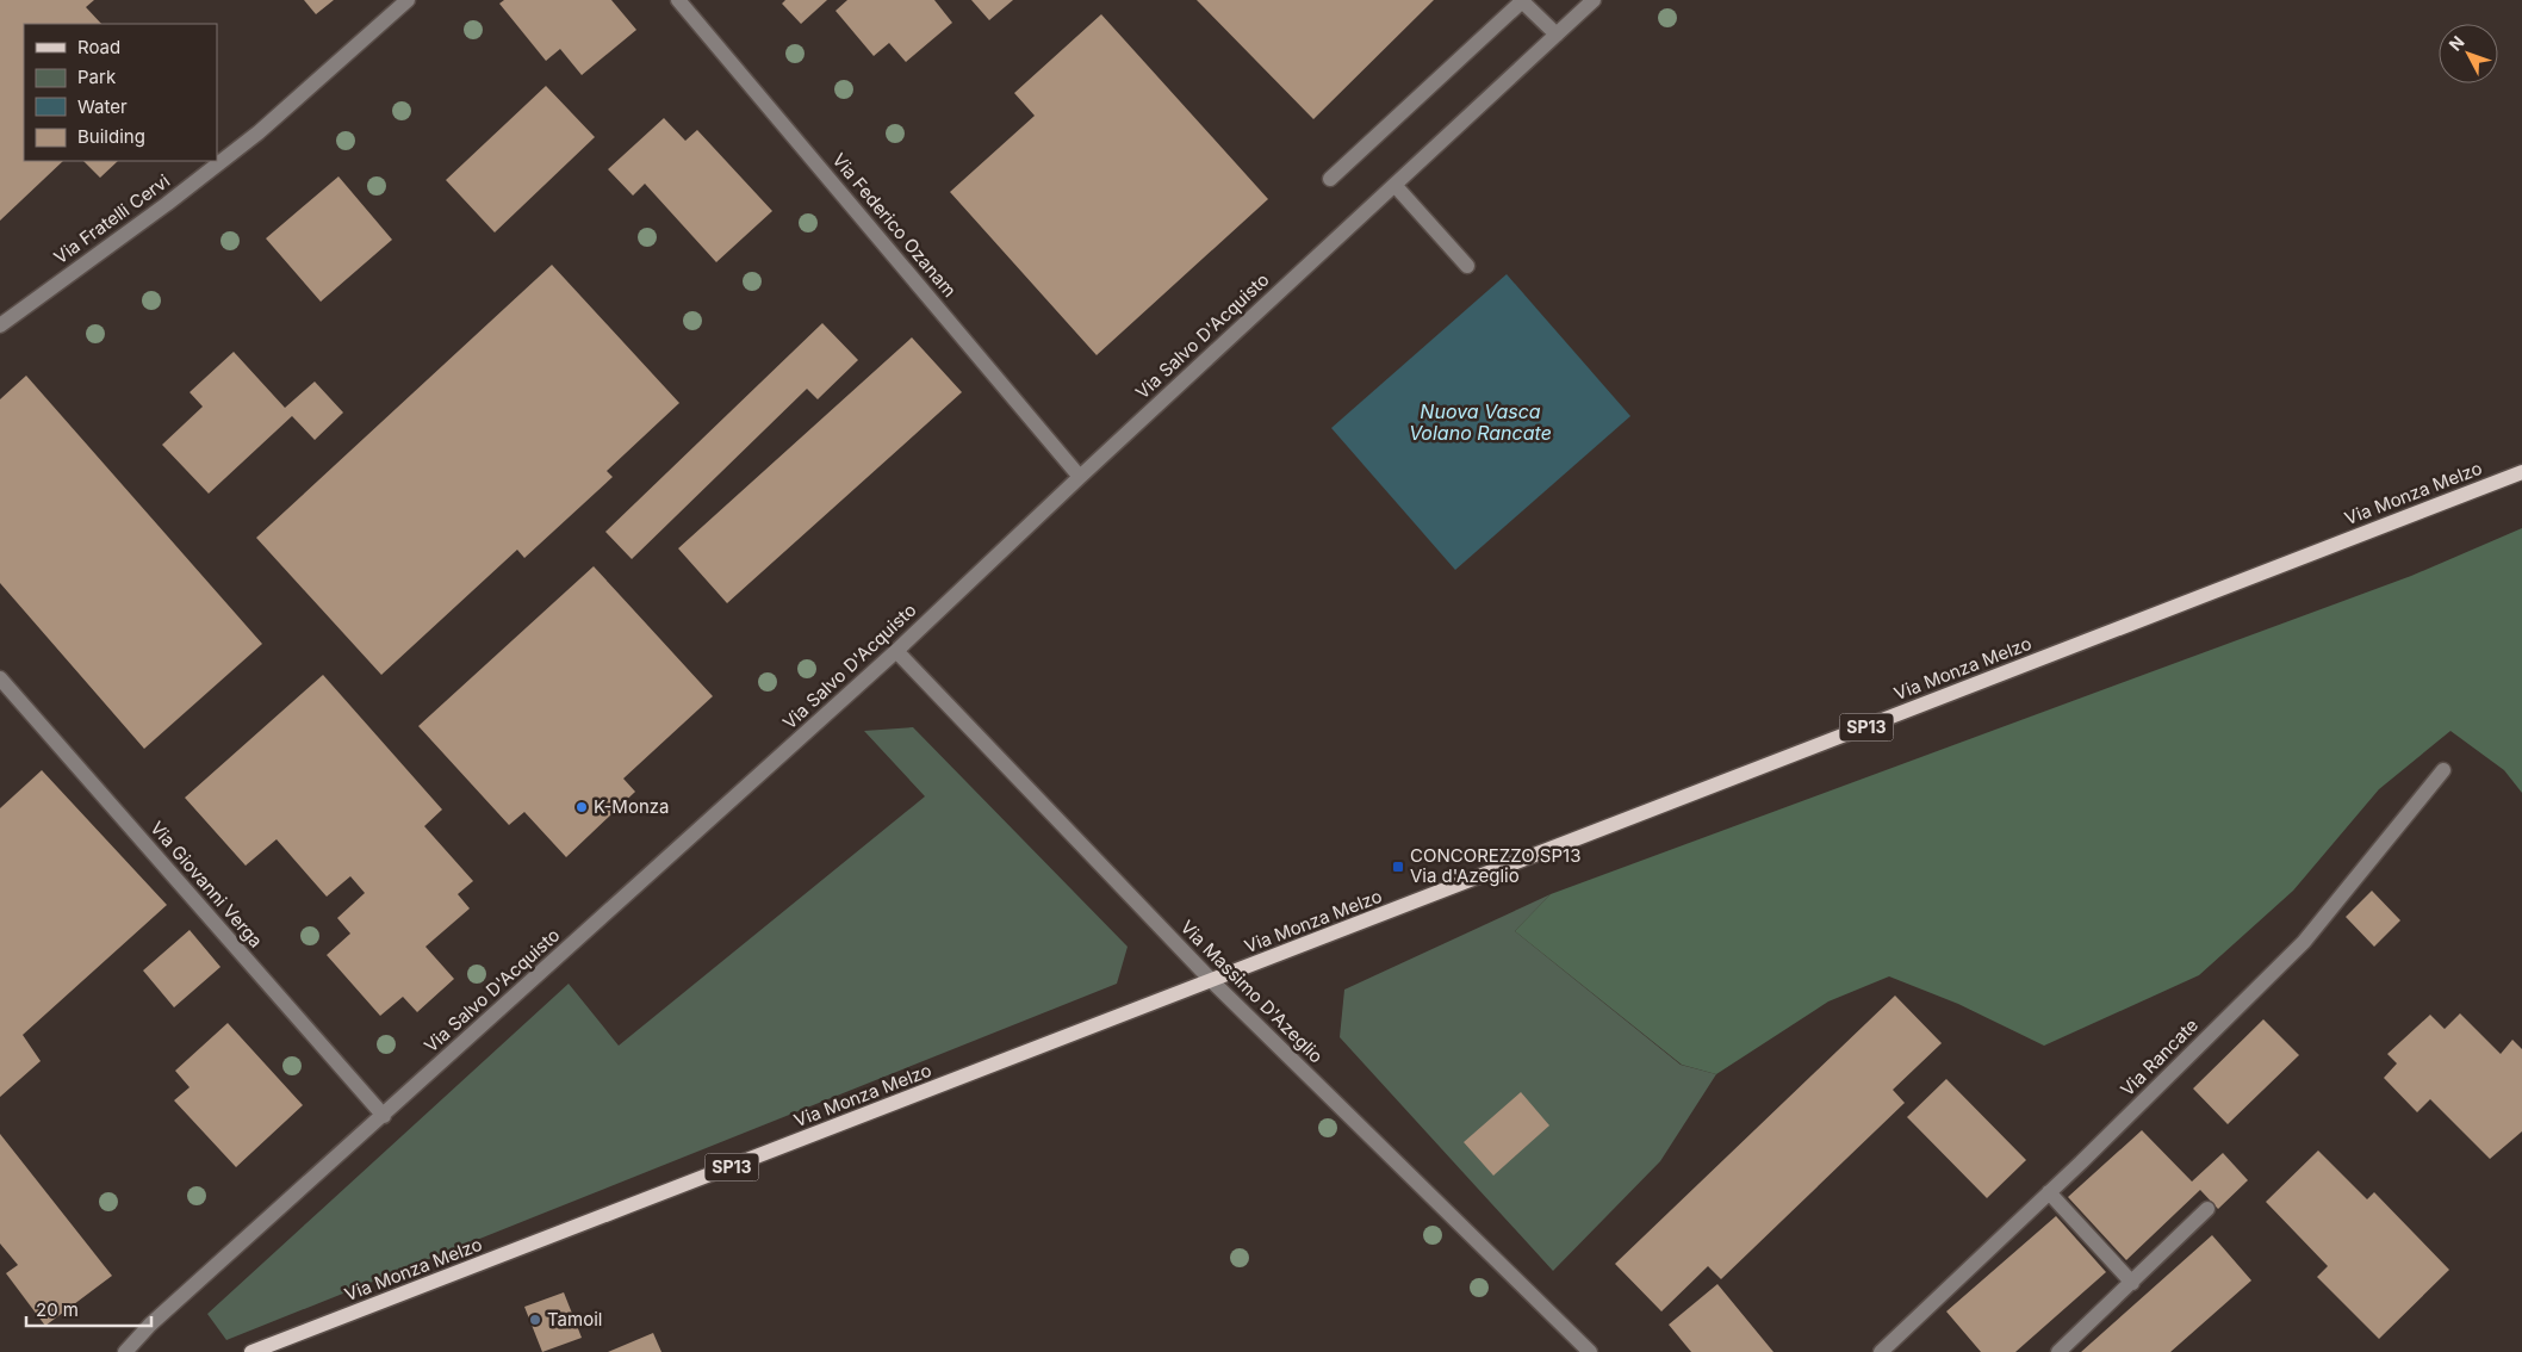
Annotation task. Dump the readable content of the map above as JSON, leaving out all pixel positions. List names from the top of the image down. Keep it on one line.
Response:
{"streets":{"main road":["Via Monza Melzo","SP13"],"street":["Via Fratelli Cervi","Via Federico Ozanam","Via Salvo D'Acquisto","Via Giovanni Verga","Via Massimo D'Azeglio","Via Rancate"]},"crossings":[["Via Federico Ozanam","Via Salvo D'Acquisto"],["Via Salvo D'Acquisto","Via Giovanni Verga"],["Via Salvo D'Acquisto","Via Massimo D'Azeglio"],["Via Monza Melzo","Via Massimo D'Azeglio"]],"water":["Nuova Vasca Volano Rancate"],"places":{"other":["K-Monza","Tamoil"],"transit":["CONCOREZZO SP13 Via d'Azeglio"]},"legend":["Road","Park","Water","Building"],"scale_bar":"20 m","north":"top left"}
